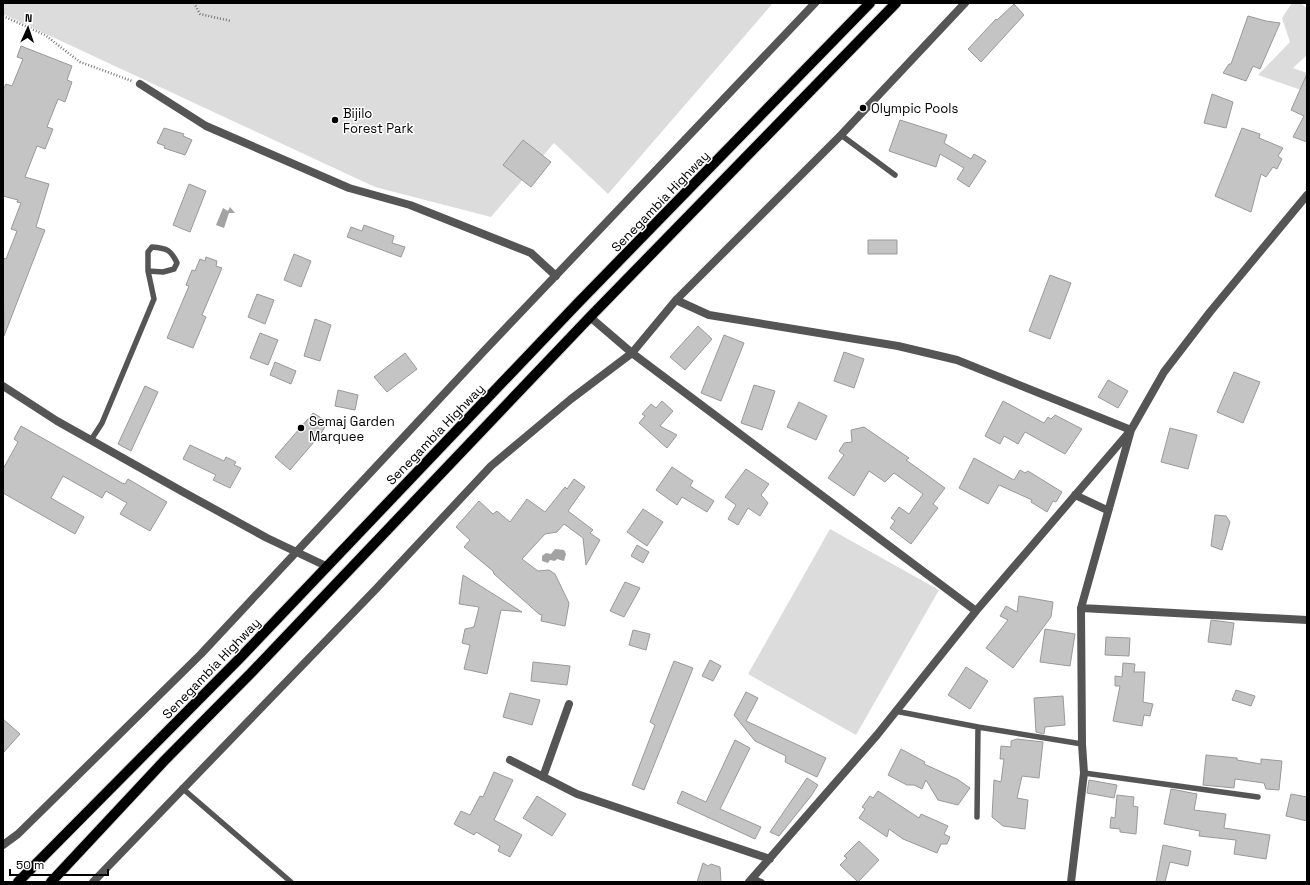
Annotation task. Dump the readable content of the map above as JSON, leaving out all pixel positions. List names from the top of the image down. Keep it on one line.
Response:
{"streets":{"main road":["Senegambia Highway"]},"places":["Olympic Pools","Bijilo Forest Park","Semaj Garden Marquee"],"scale_bar":"50 m","north":"top"}
